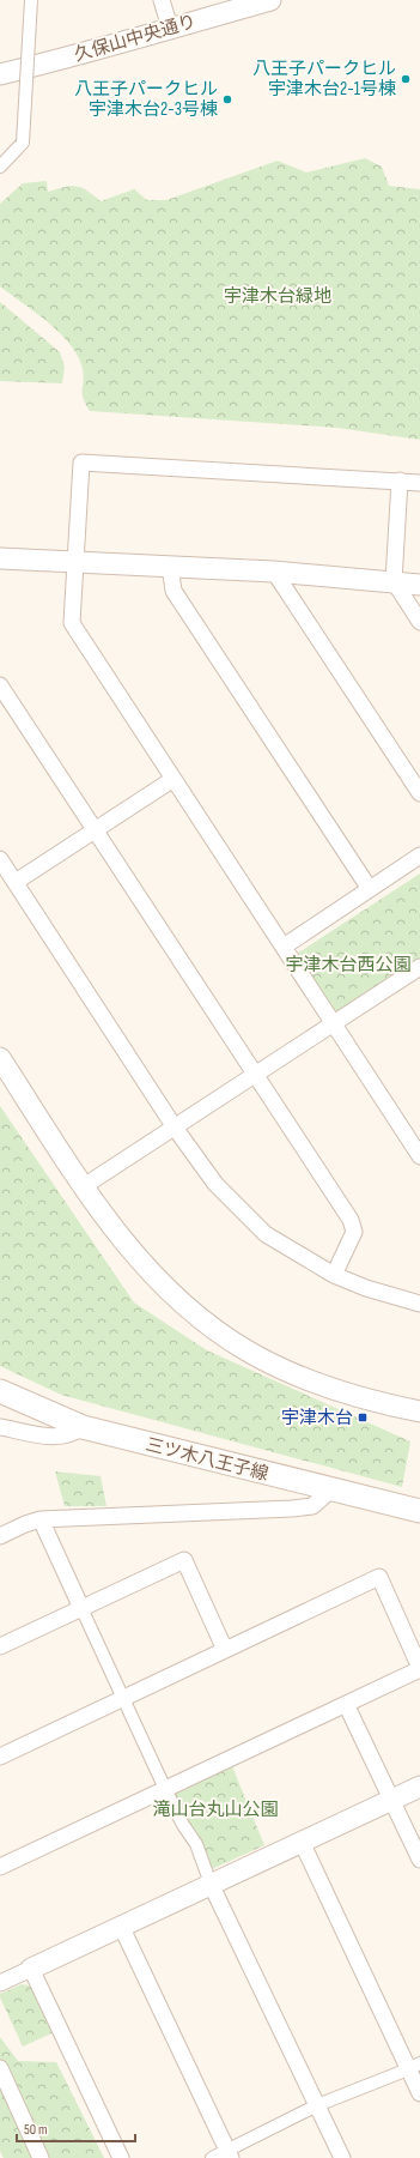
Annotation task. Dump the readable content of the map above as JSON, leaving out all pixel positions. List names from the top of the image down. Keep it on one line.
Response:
{"streets":{"main road":["三ツ木八王子線"],"street":["久保山中央通り"]},"parks":["宇津木台緑地","宇津木台西公園","滝山台丸山公園"],"places":{"other":["八王子パークヒル 宇津木台2-1号棟","八王子パークヒル 宇津木台2-3号棟"],"transit":["宇津木台"]},"scale_bar":"50 m"}
